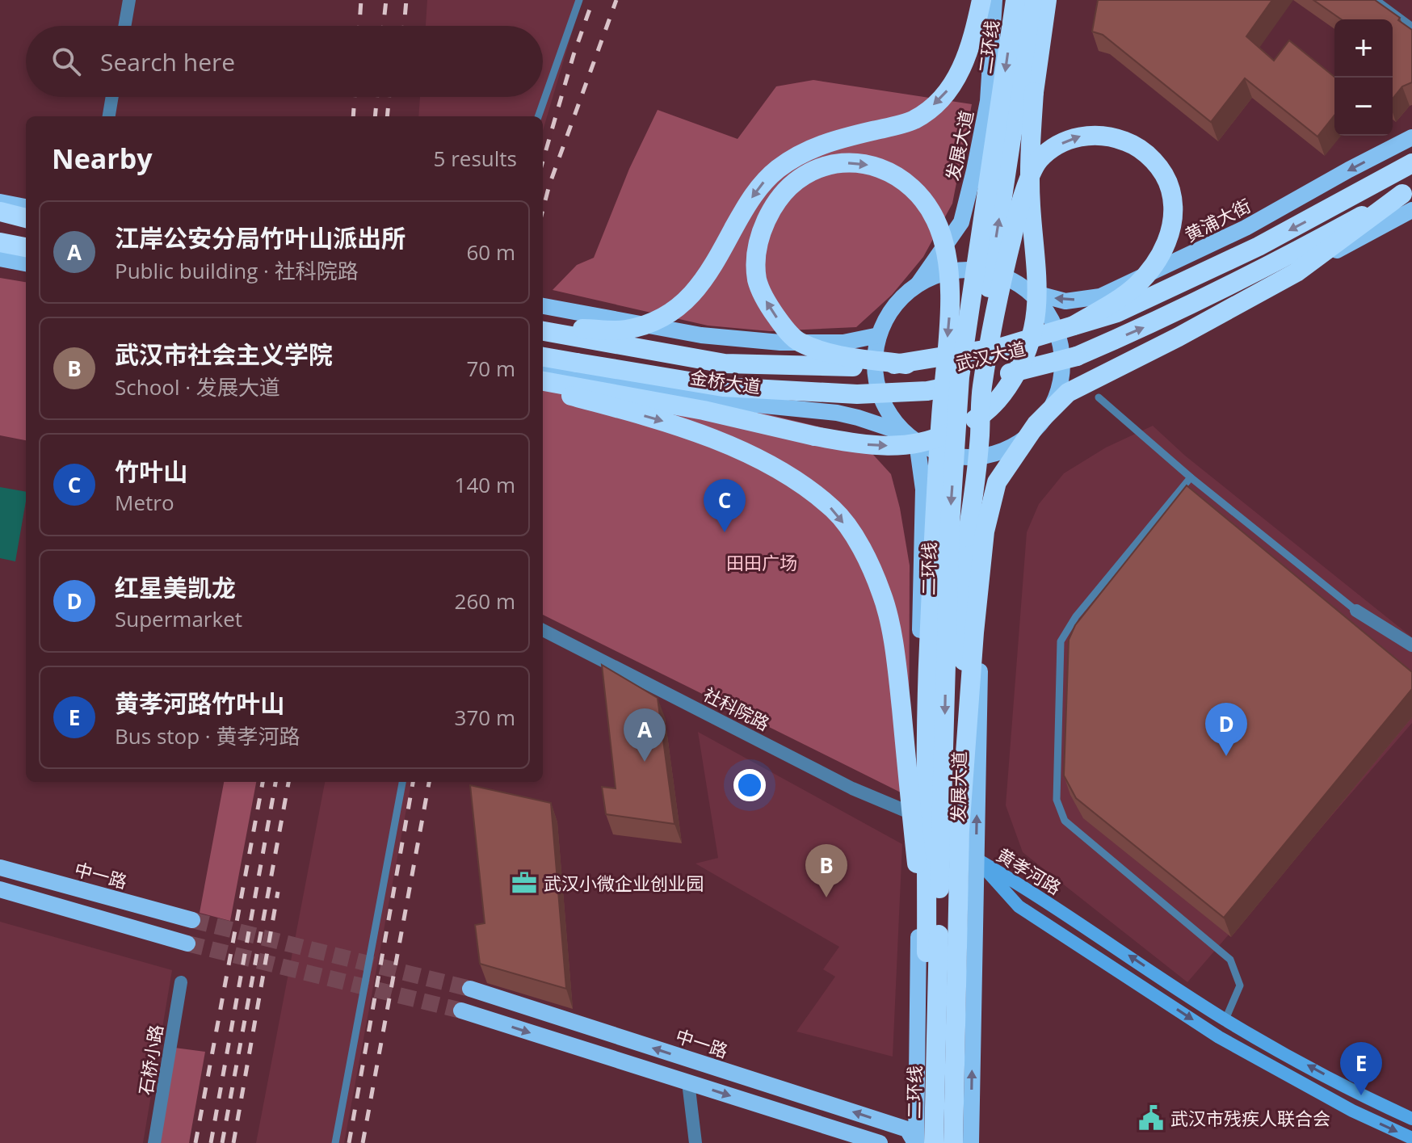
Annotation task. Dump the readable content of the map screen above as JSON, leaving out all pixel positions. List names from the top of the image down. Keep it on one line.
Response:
{"streets":{"highway":["二环线","武汉大道"],"main road":["发展大道","黄浦大街","金桥大道","黄孝河路","中一路"],"street":["社科院路","石桥小路"]},"crossings":[["发展大道","黄浦大街"],["发展大道","金桥大道"],["发展大道","黄孝河路"],["黄浦大街","金桥大道"]],"parks":["田田广场"],"places":{"office":["武汉小微企业创业园"],"public building":["武汉市残疾人联合会"]},"page":{"map_buttons":["+","−"],"search":"Search here","heading":["Nearby","5 results"],"list":[{"mark":"A","name":"江岸公安分局竹叶山派出所","note":"Public building · 社科院路","value":"60 m"},{"mark":"B","name":"武汉市社会主义学院","note":"School · 发展大道","value":"70 m"},{"mark":"C","name":"竹叶山","note":"Metro","value":"140 m"},{"mark":"D","name":"红星美凯龙","note":"Supermarket","value":"260 m"},{"mark":"E","name":"黄孝河路竹叶山","note":"Bus stop · 黄孝河路","value":"370 m"}],"pins":["C","D","A","B","E"]}}
